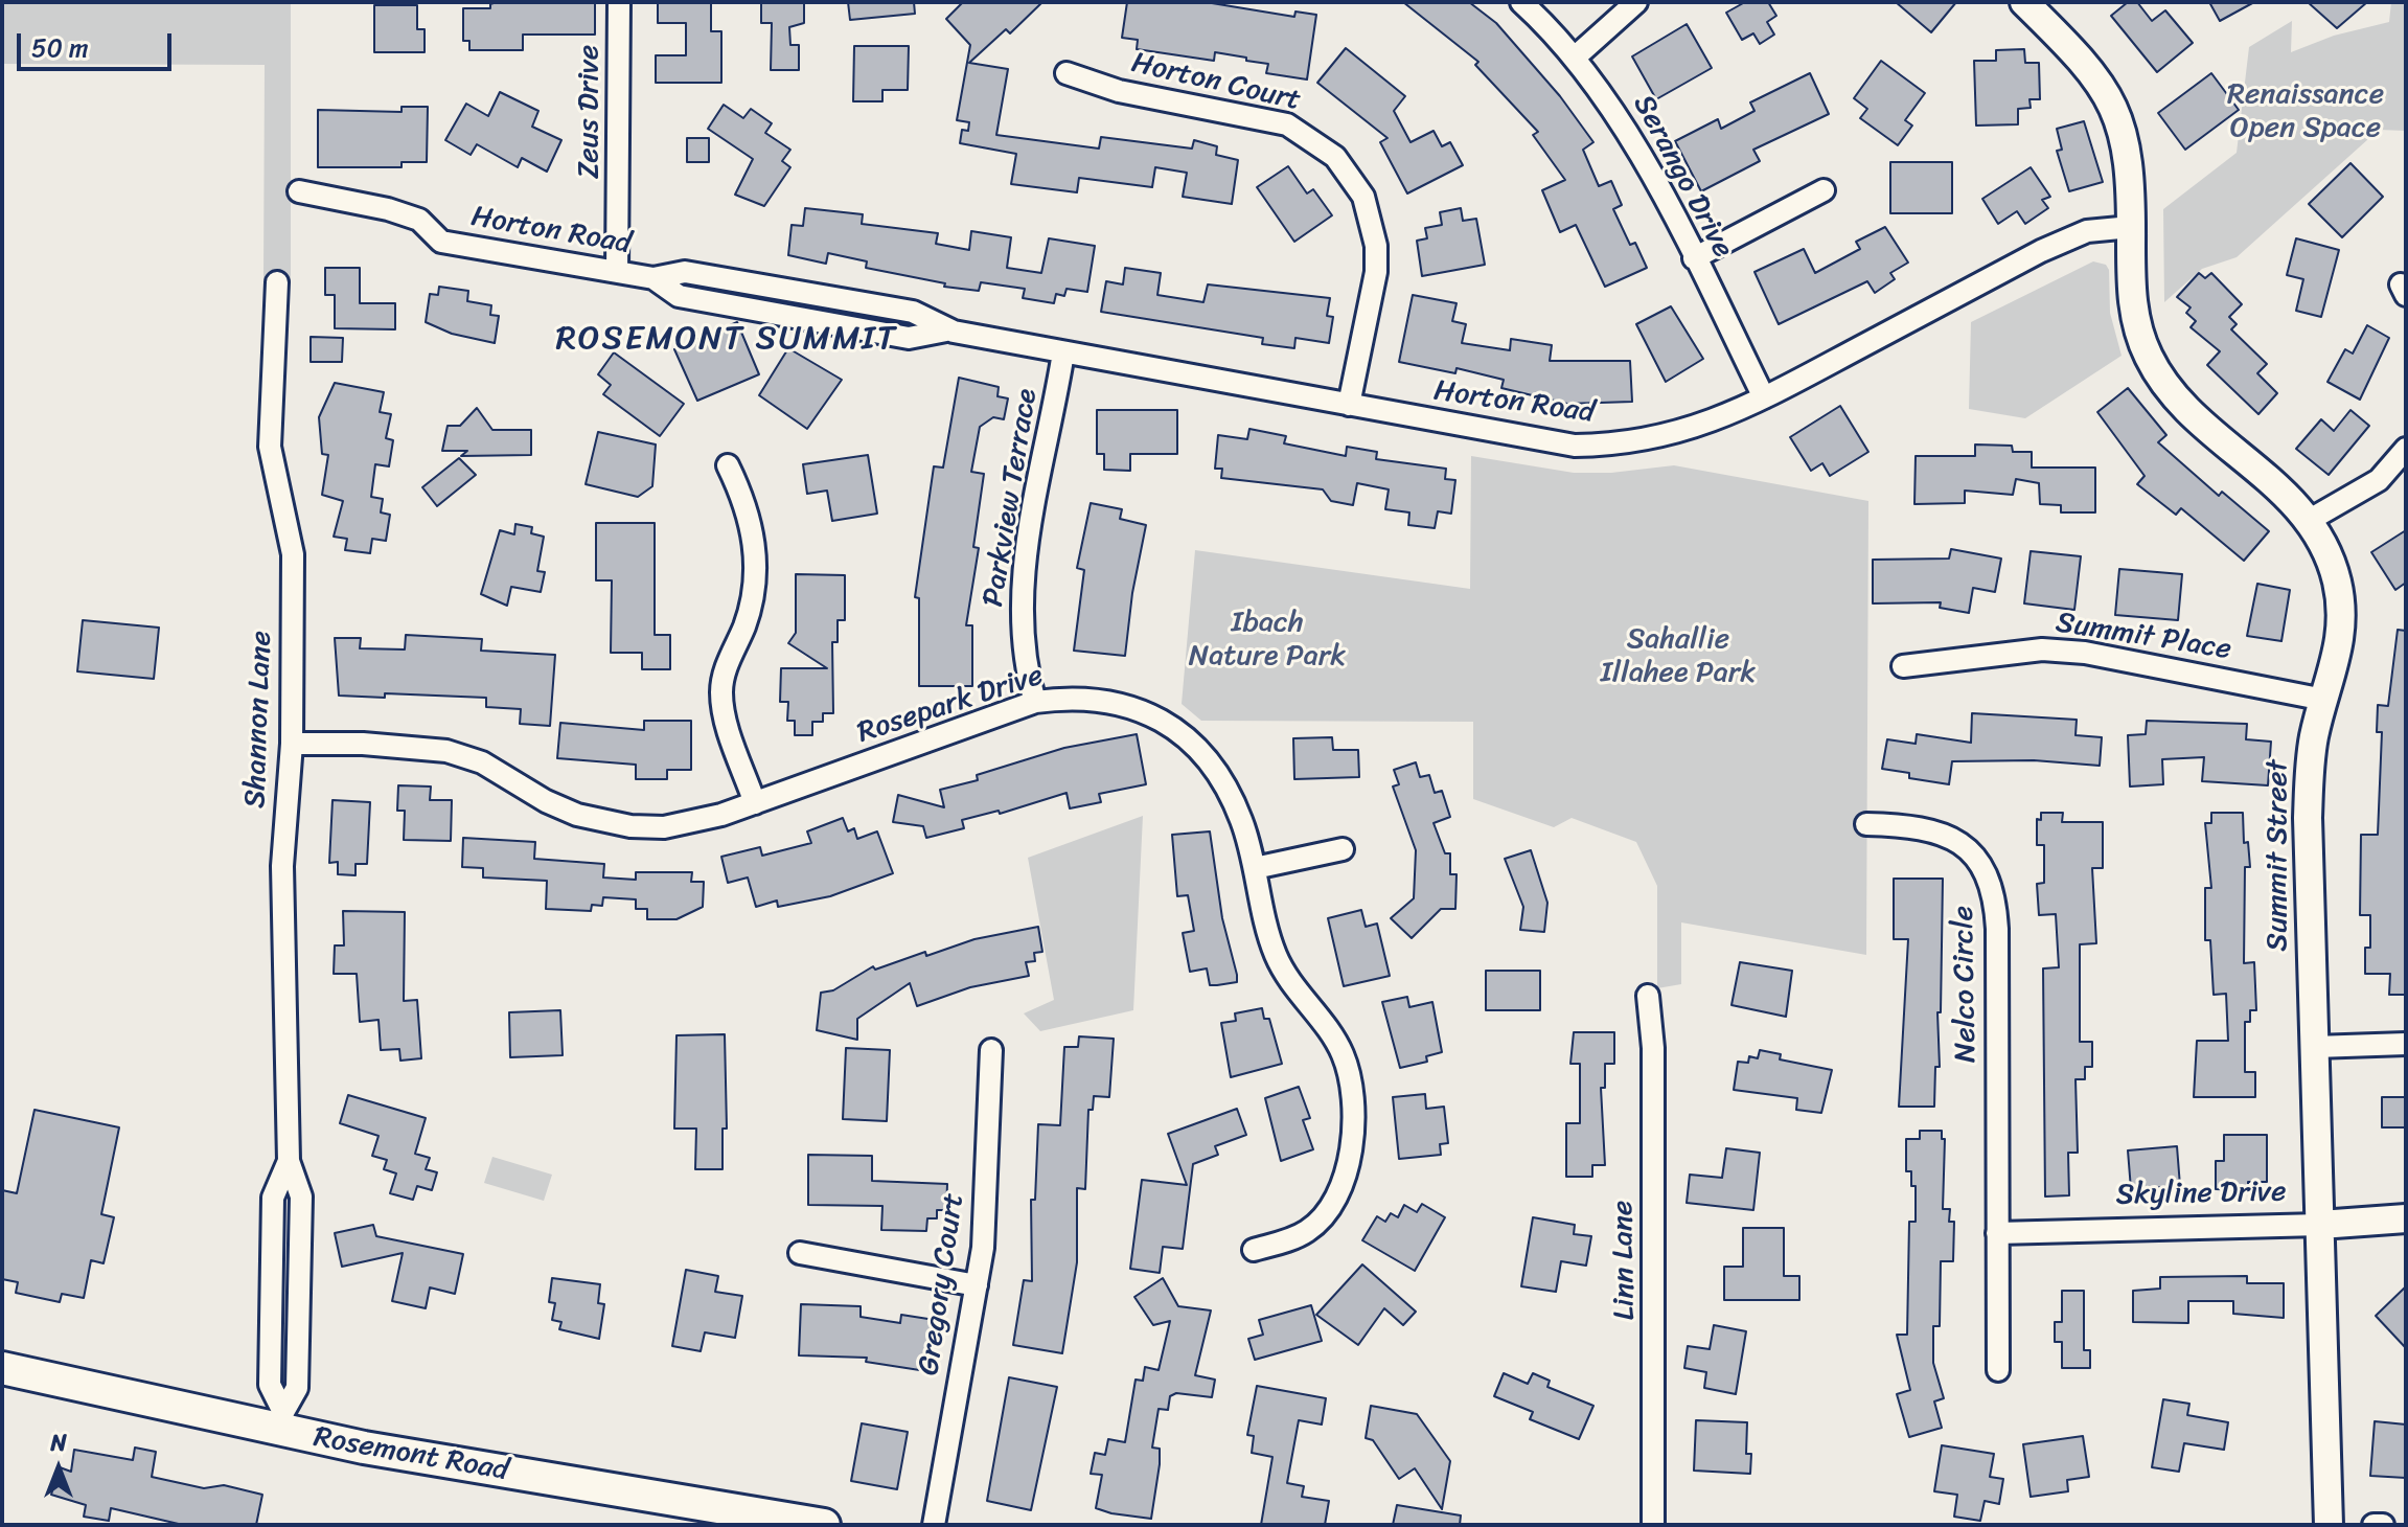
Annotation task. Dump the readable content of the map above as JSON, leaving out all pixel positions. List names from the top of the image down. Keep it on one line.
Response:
{"streets":{"main road":["Rosemont Road"],"street":["Horton Court","Zeus Drive","Serango Drive","Horton Road","Parkview Terrace","Summit Place","Rosepark Drive","Shannon Lane","Summit Street","Nelco Circle","Skyline Drive","Linn Lane","Gregory Court"]},"crossings":[["Horton Court","Horton Road"],["Zeus Drive","Horton Road"],["Serango Drive","Horton Road"],["Horton Road","Parkview Terrace"],["Horton Road","Summit Street"],["Parkview Terrace","Rosepark Drive"],["Summit Place","Summit Street"],["Rosepark Drive","Shannon Lane"],["Shannon Lane","Rosemont Road"],["Summit Street","Skyline Drive"],["Nelco Circle","Skyline Drive"]],"districts":["ROSEMONT SUMMIT"],"parks":["Renaissance Open Space","Ibach Nature Park","Sahallie Illahee Park"],"scale_bar":"50 m","north":"top"}
